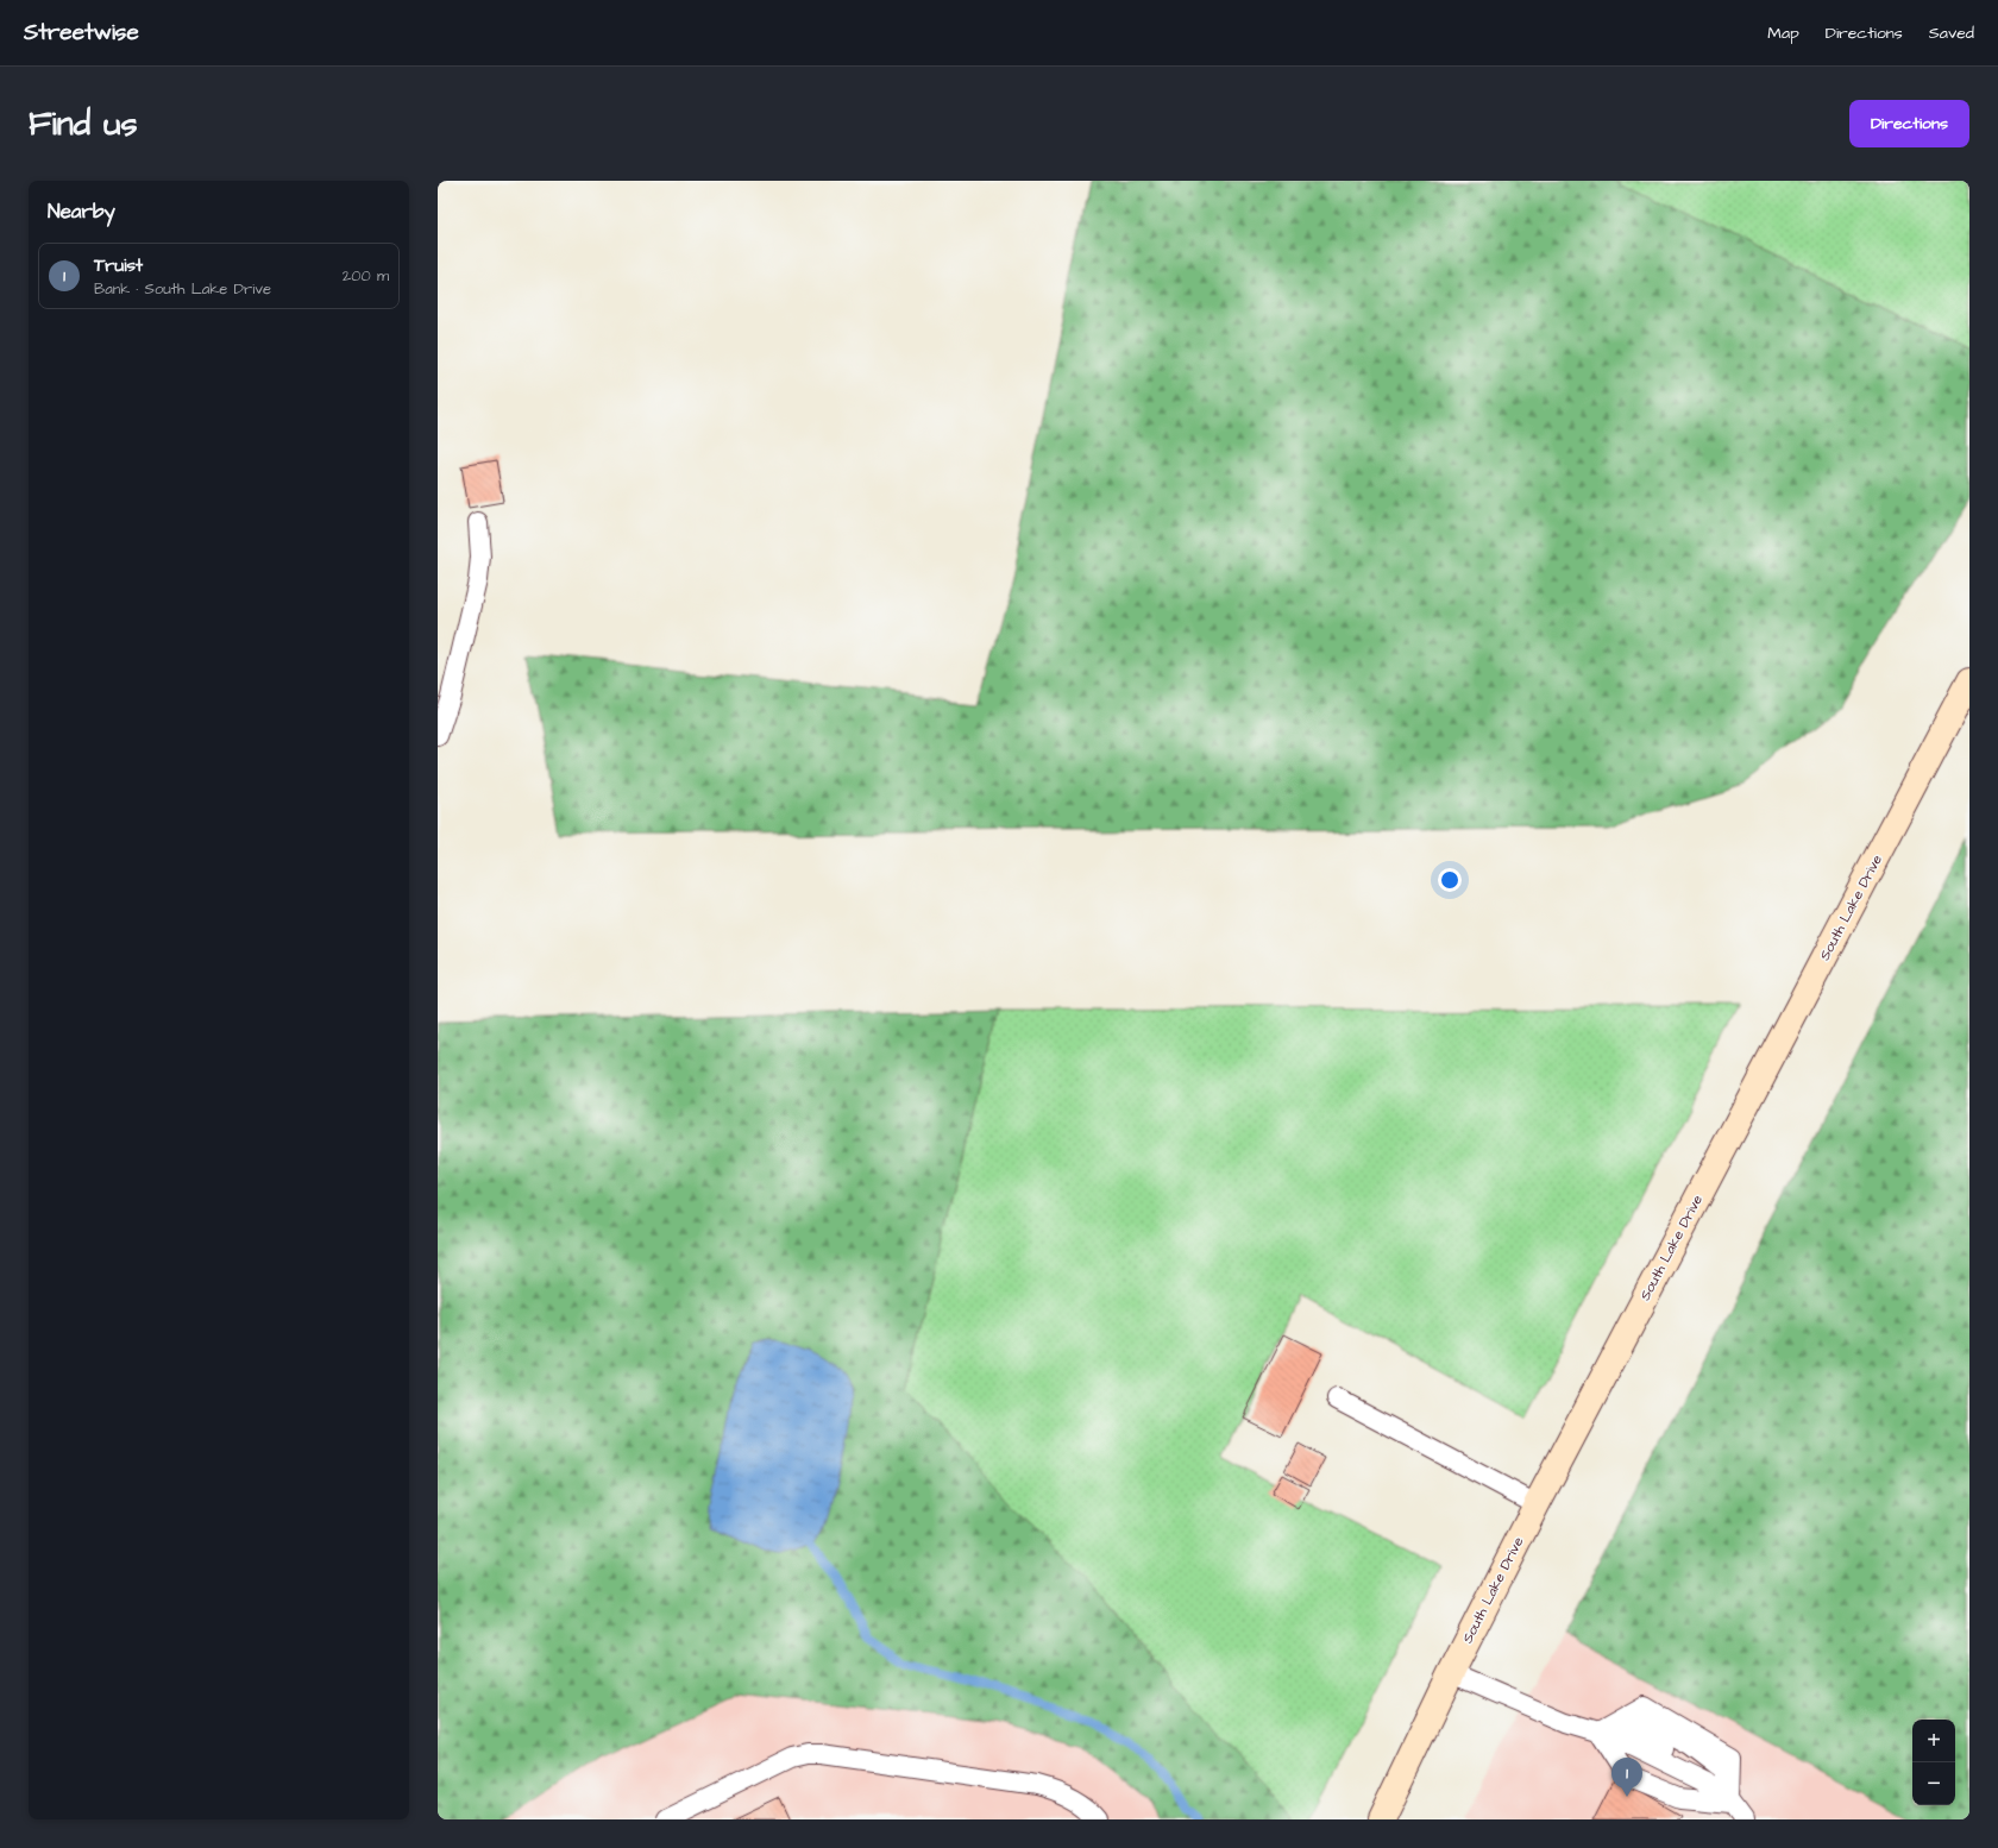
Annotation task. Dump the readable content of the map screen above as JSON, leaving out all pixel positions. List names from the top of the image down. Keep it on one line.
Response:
{"streets":{"main road":["South Lake Drive"]},"page":{"header":"Streetwise","nav":["Map","Directions","Saved"],"buttons":"Directions","title":"Find us","heading":"Nearby","list":[{"mark":"1","name":"Truist","note":"Bank · South Lake Drive","value":"200 m"}],"map_buttons":["+","−"],"pins":"1"}}
